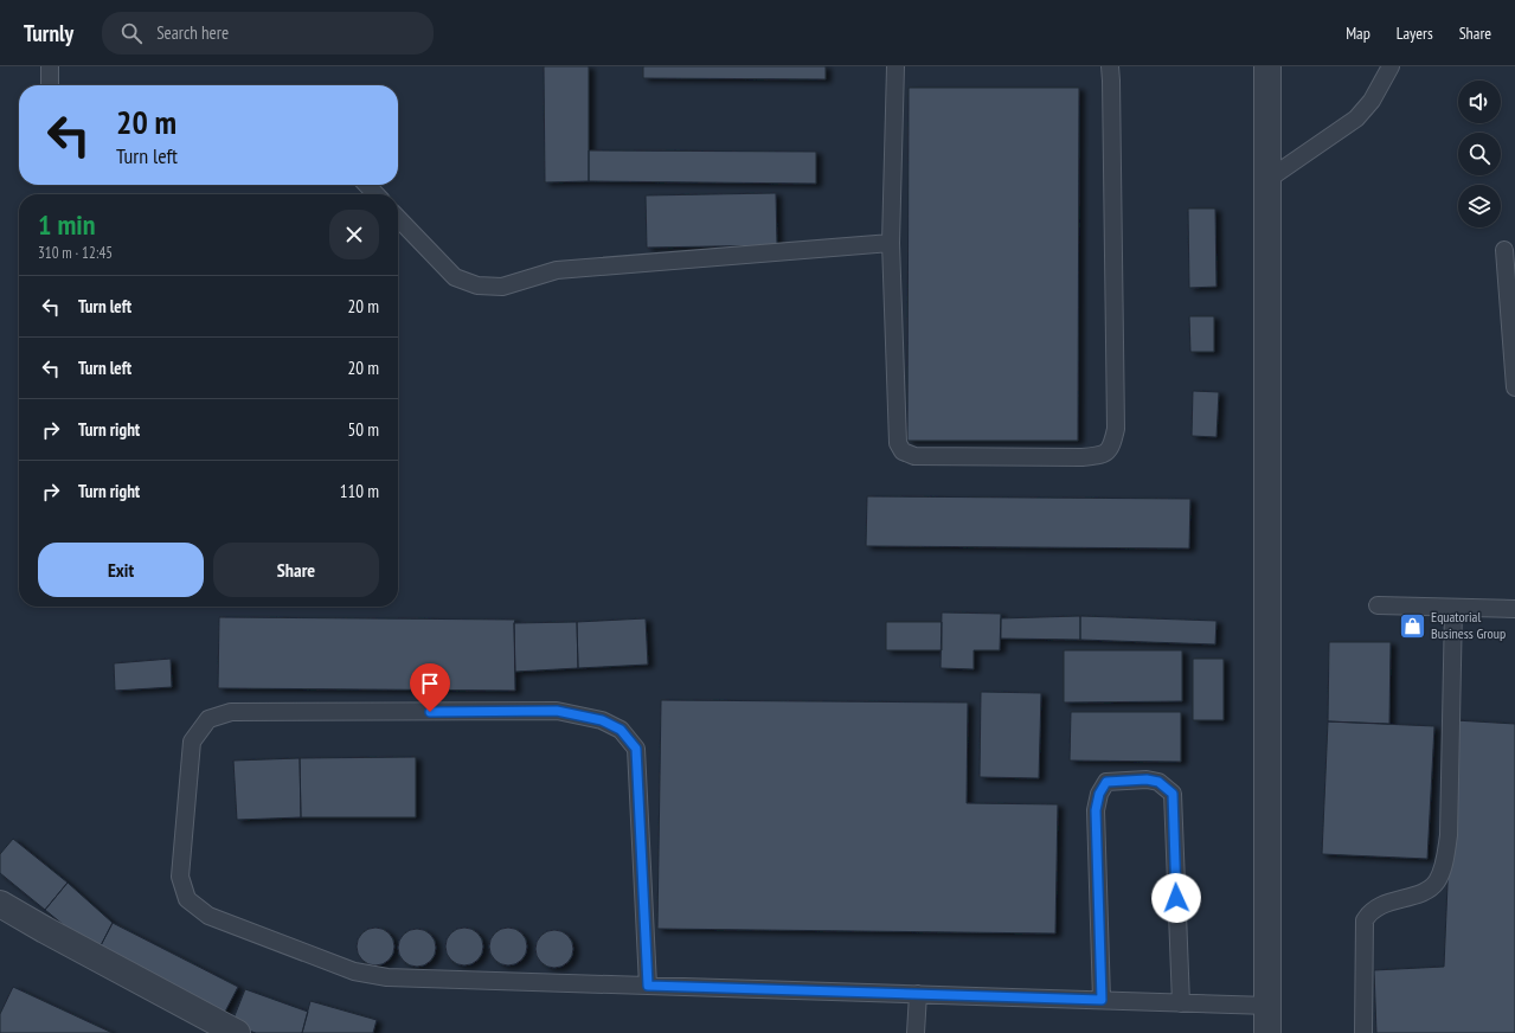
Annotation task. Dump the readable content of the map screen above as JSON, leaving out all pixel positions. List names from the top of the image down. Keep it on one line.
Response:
{"places":{"shop":["Equatorial Business Group"]},"page":{"header":"Turnly","search":"Search here","nav":["Map","Layers","Share"],"turn":["20 m","Turn left"],"heading":["1 min","310 m · 12:45"],"list":[{"name":"Turn left","value":"20 m"},{"name":"Turn left","value":"20 m"},{"name":"Turn right","value":"50 m"},{"name":"Turn right","value":"110 m"}],"buttons":["Exit","Share"]}}
